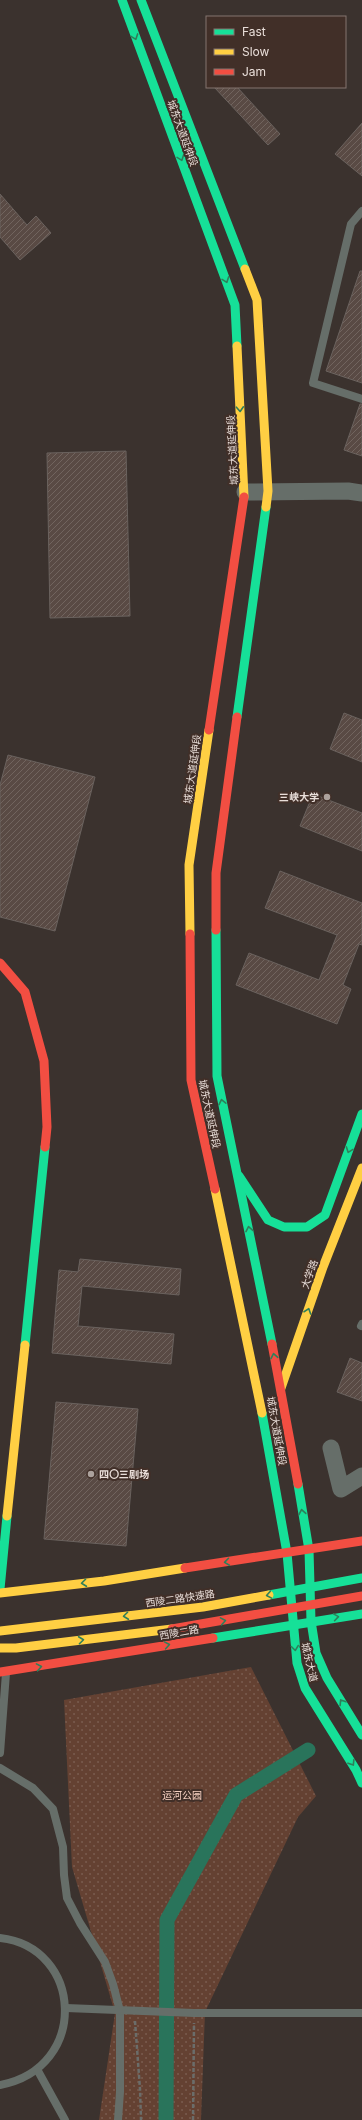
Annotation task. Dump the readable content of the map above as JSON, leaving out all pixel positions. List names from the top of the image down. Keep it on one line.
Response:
{"streets":{"main road":["城东大道延伸段","大学路","西陵二路快速路","西陵二路","城东大道"]},"crossings":[["城东大道延伸段","大学路"],["城东大道延伸段","城东大道"],["西陵二路","城东大道"]],"one_way":["大学路"],"parks":["运河公园"],"places":["三峡大学","四〇三剧场"],"legend":["Fast","Slow","Jam"]}
